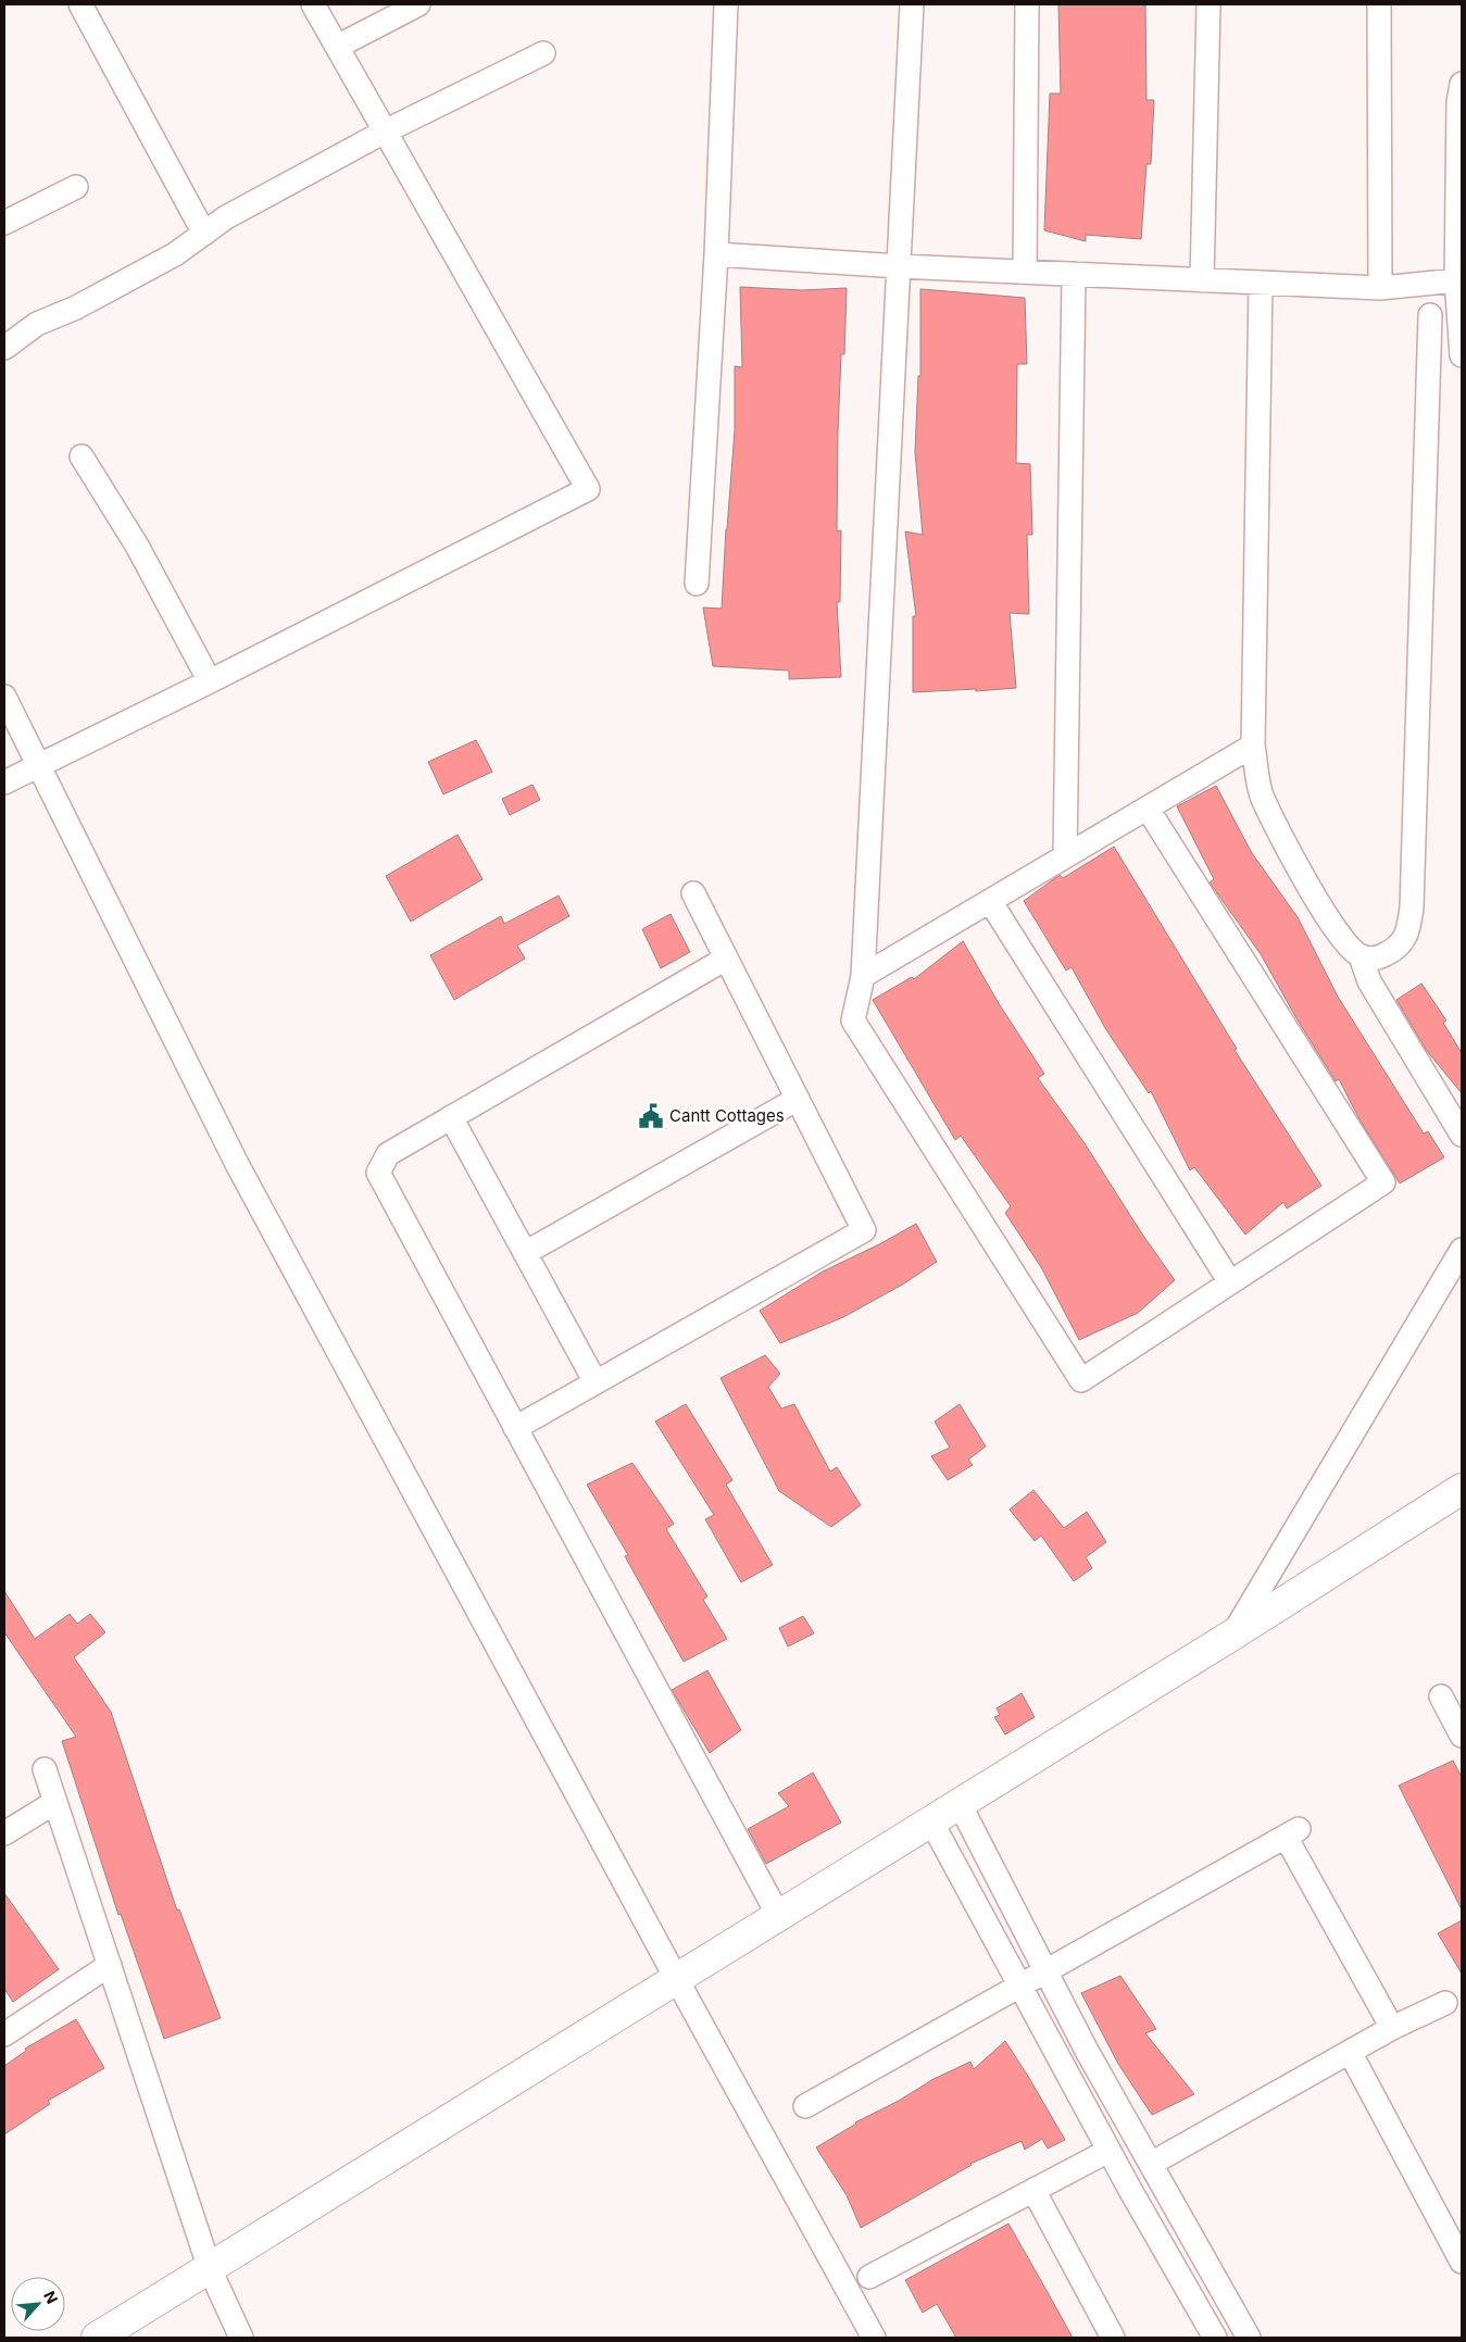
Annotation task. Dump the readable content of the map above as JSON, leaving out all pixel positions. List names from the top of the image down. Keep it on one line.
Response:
{"places":{"public building":["Cantt Cottages"]},"north":"top right"}
